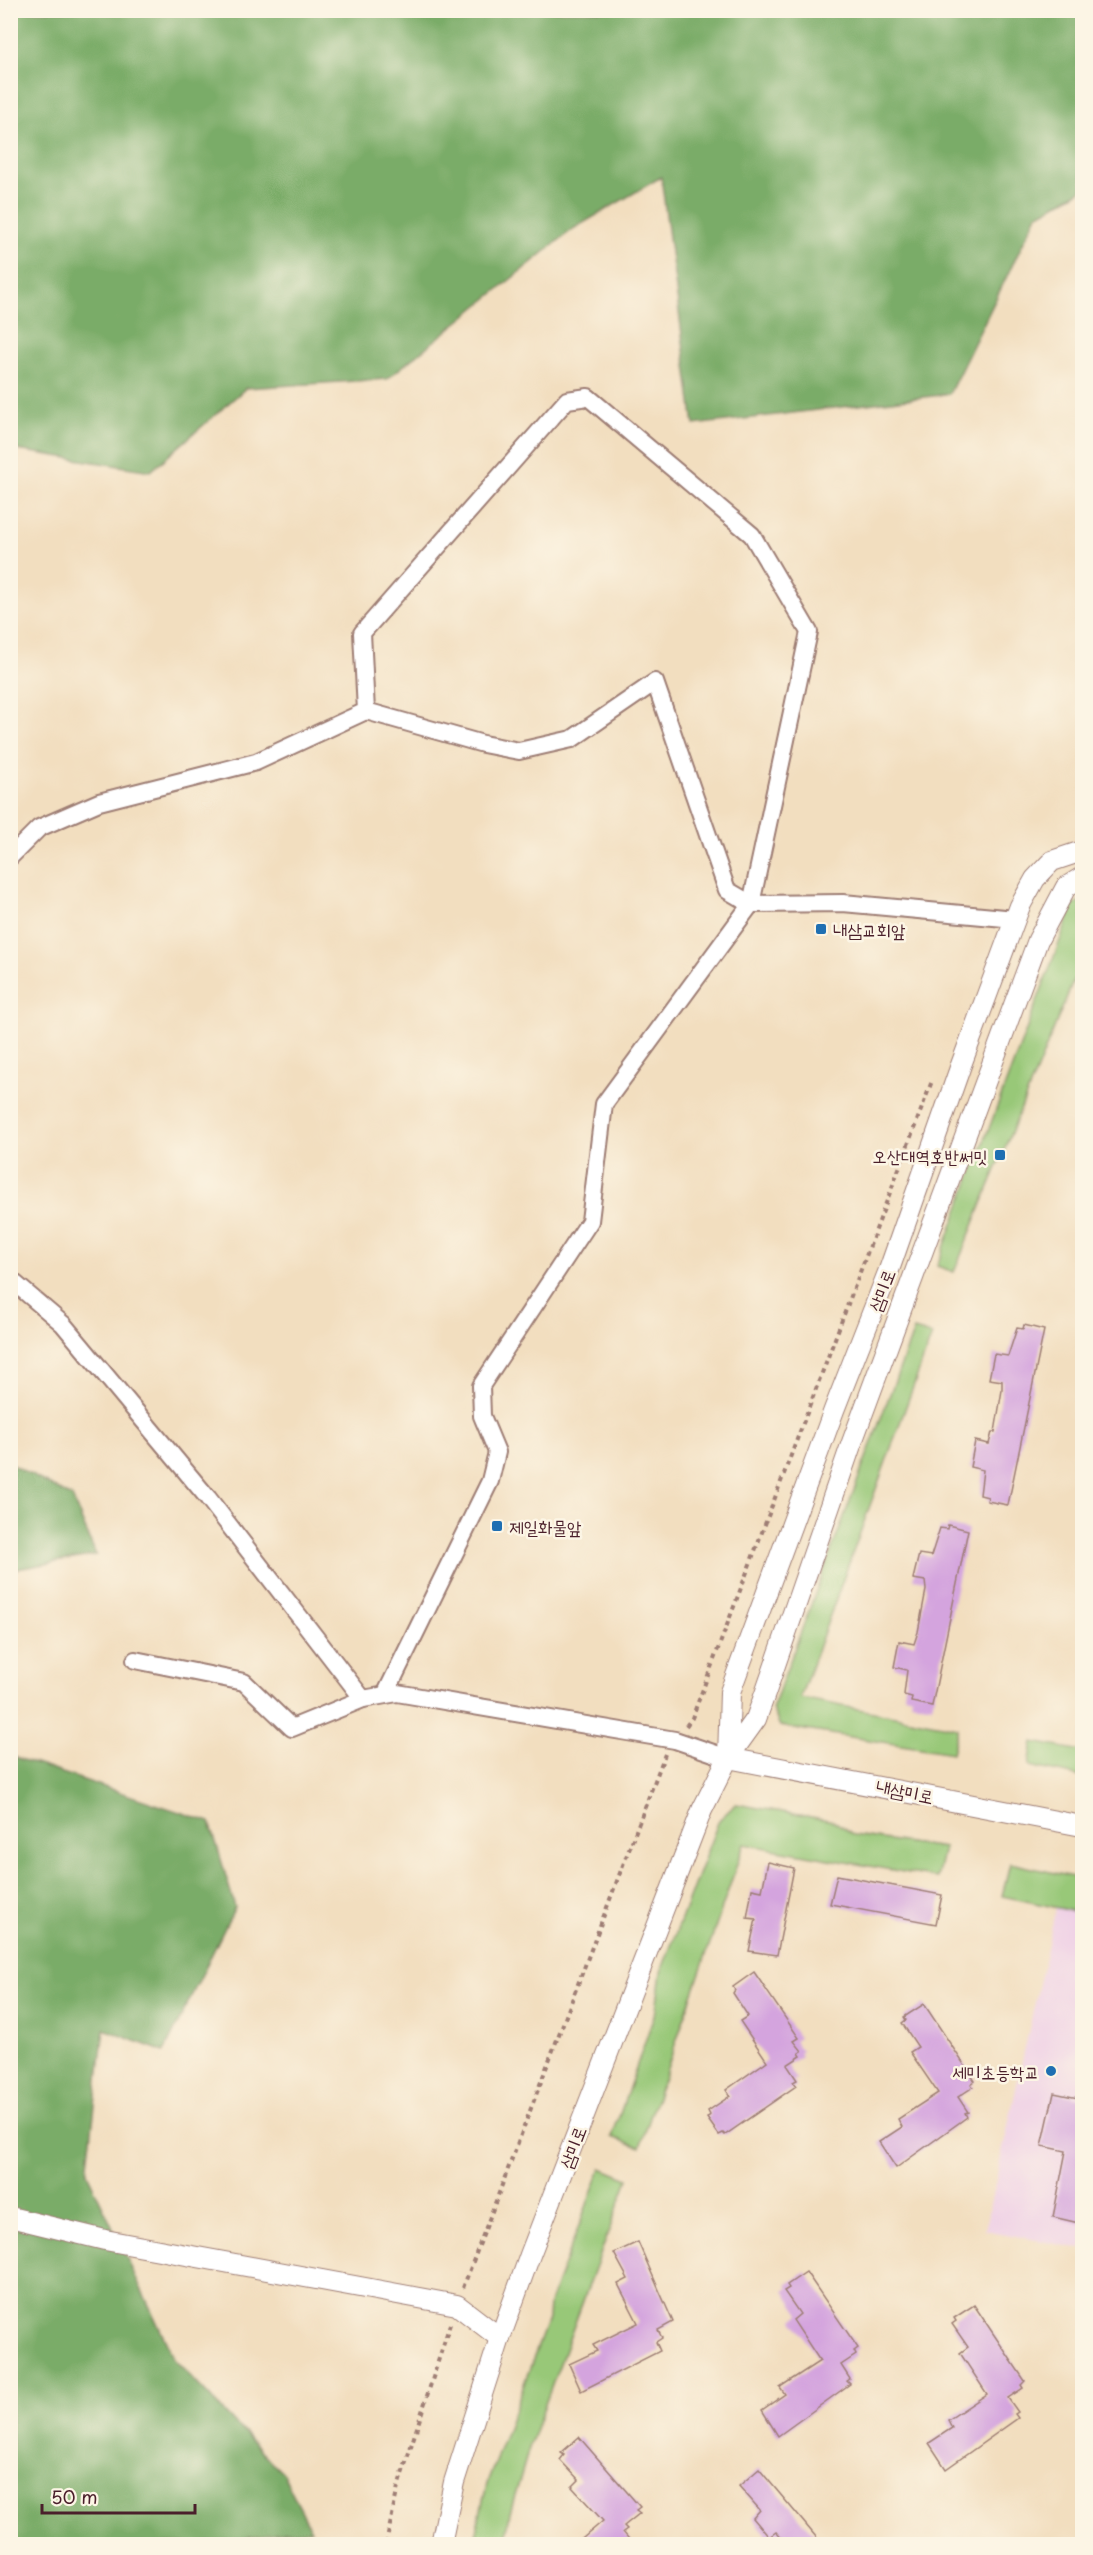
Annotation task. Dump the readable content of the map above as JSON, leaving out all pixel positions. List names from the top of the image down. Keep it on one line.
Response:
{"streets":{"street":["삼미로","내삼미로"]},"crossings":[["삼미로","내삼미로"]],"places":{"transit":["내삼교회앞","오산대역호반써밋","제일화물앞"],"other":["세미초등학교"]},"scale_bar":"50 m"}
